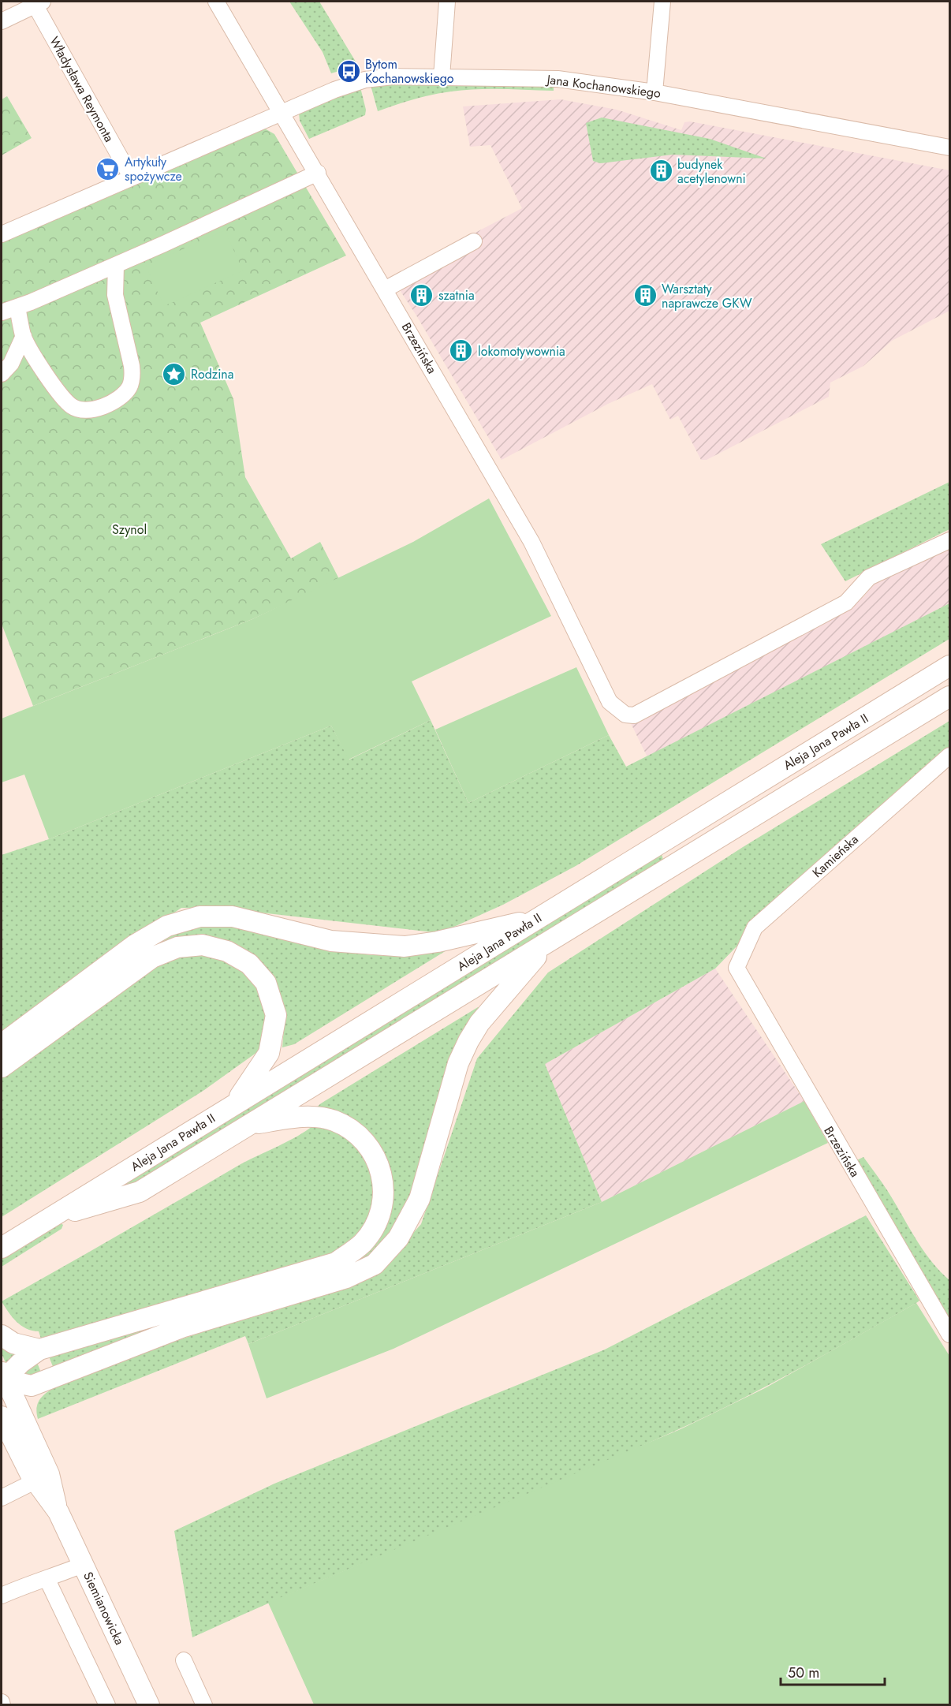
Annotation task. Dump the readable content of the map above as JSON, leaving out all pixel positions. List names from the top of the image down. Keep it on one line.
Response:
{"streets":{"main road":["Aleja Jana Pawła II","Siemianowicka"],"street":["Jana Kochanowskiego","Władysława Reymonta","Brzezińska","Kamieńska"]},"crossings":[["Jana Kochanowskiego","Władysława Reymonta"],["Jana Kochanowskiego","Brzezińska"],["Brzezińska","Kamieńska"]],"parks":["Szynol"],"places":{"bus stop":["Bytom Kochanowskiego"],"supermarket":["Artykuły spożywcze"],"building":["budynek acetylenowni","szatnia","Warsztaty naprawcze GKW","lokomotywownia"],"place":["Rodzina"]},"scale_bar":"50 m"}
